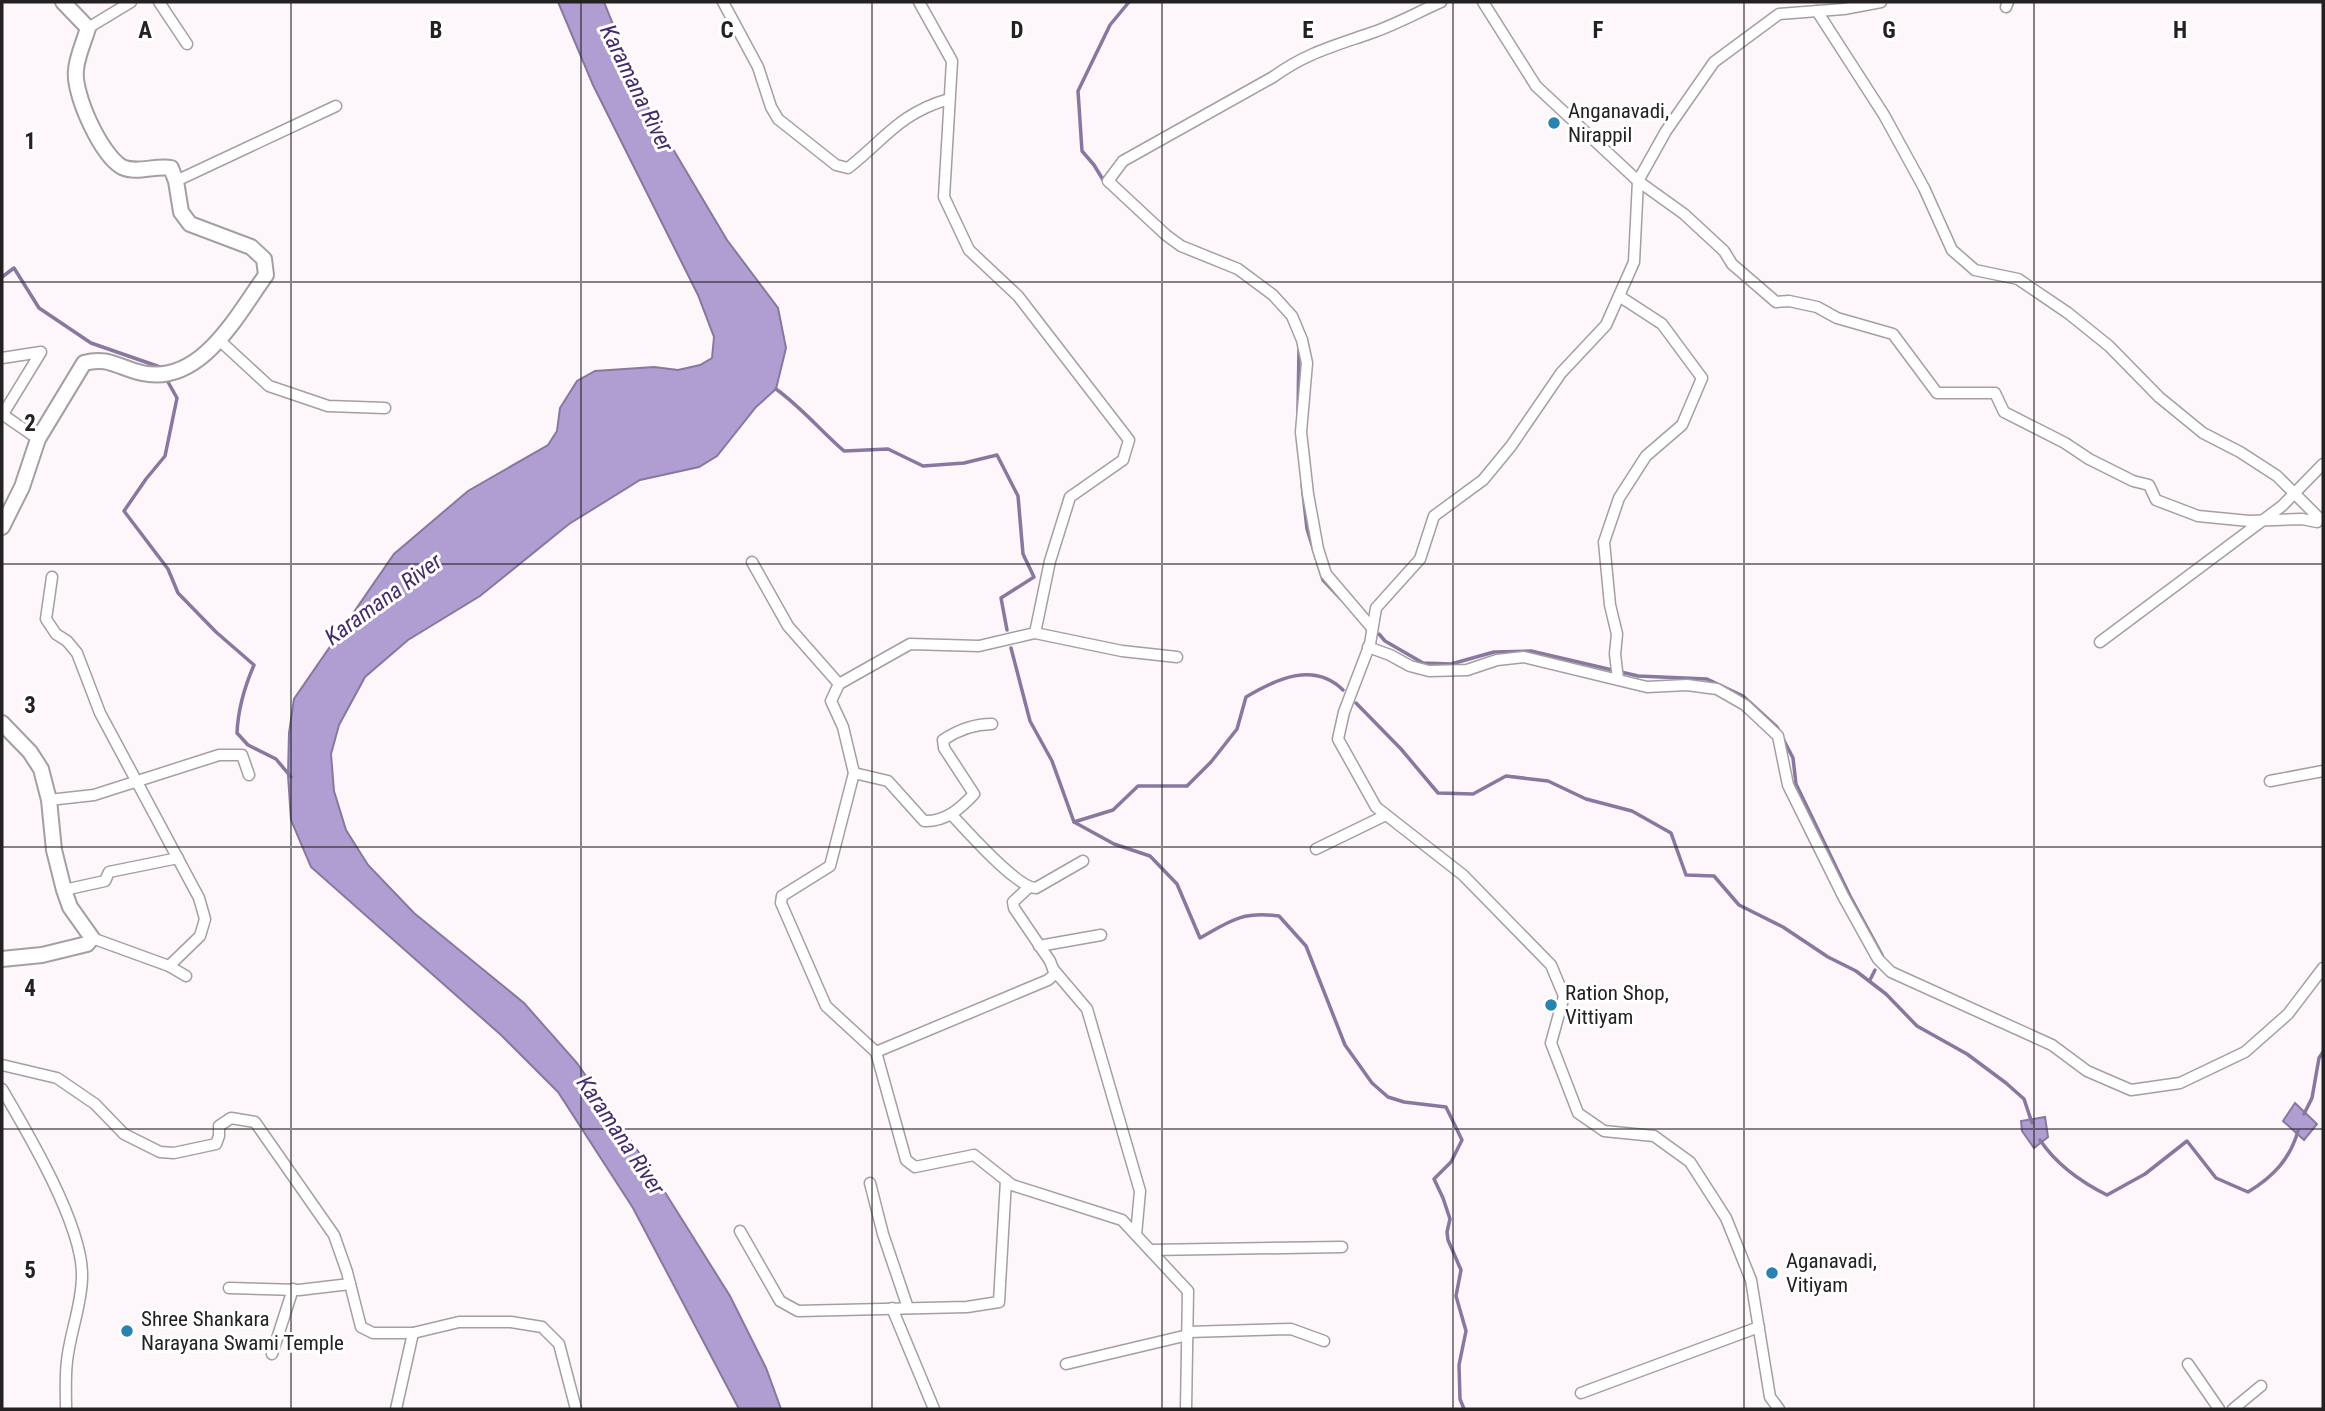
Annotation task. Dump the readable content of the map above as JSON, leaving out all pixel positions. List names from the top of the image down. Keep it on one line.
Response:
{"water":["Karamana River"],"places":["Anganavadi, Nirappil","Ration Shop, Vittiyam","Aganavadi, Vitiyam","Shree Shankara Narayana Swami Temple"],"grid":{"columns":["A","B","C","D","E","F","G","H"],"rows":["1","2","3","4","5"]}}
